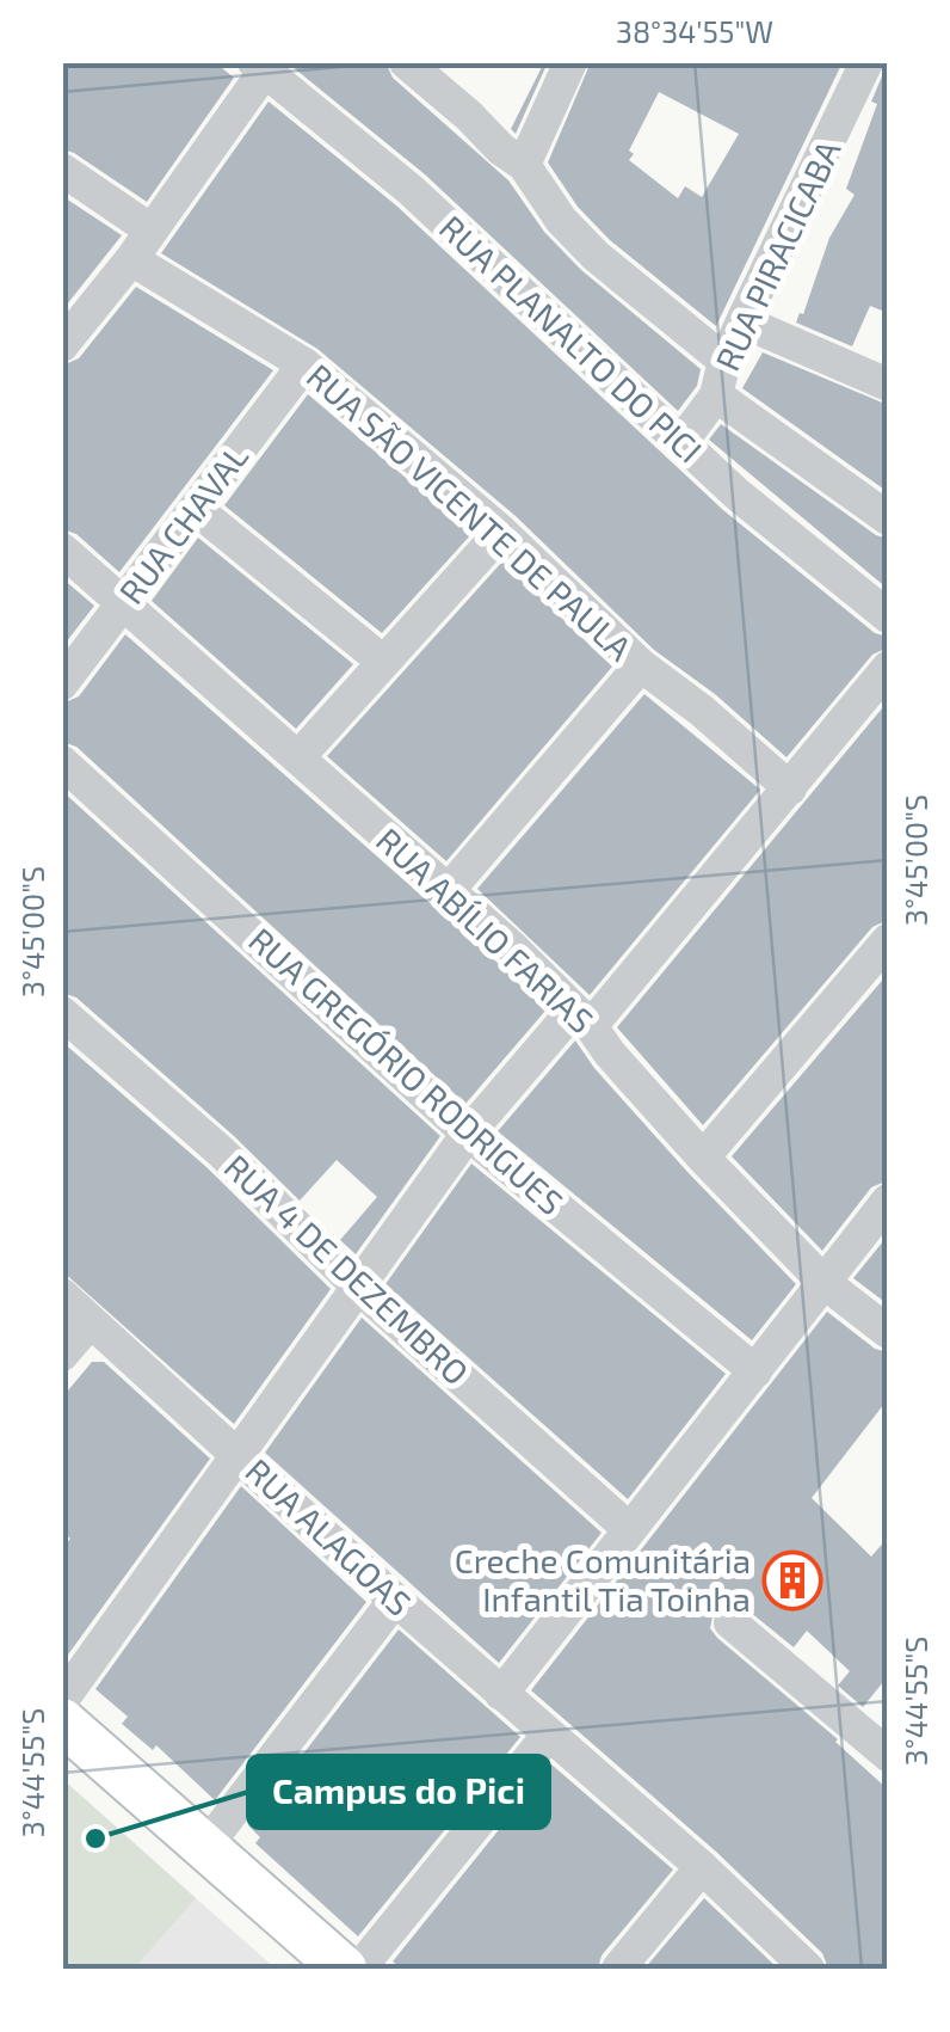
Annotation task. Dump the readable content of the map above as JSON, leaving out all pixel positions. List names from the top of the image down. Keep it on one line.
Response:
{"streets":{"street":["RUA PIRACICABA","RUA PLANALTO DO PICI","RUA SÃO VICENTE DE PAULA","RUA CHAVAL","RUA ABÍLIO FARIAS","RUA GREGÓRIO RODRIGUES","RUA 4 DE DEZEMBRO","RUA ALAGOAS"]},"crossings":[["RUA PIRACICABA","RUA PLANALTO DO PICI"],["RUA SÃO VICENTE DE PAULA","RUA CHAVAL"],["RUA CHAVAL","RUA ABÍLIO FARIAS"]],"places":{"building":["Creche Comunitária Infantil Tia Toinha"],"other":["Campus do Pici"]},"coordinates":["38°34'55\"W","3°45'00\"S","3°44'55\"S"]}
